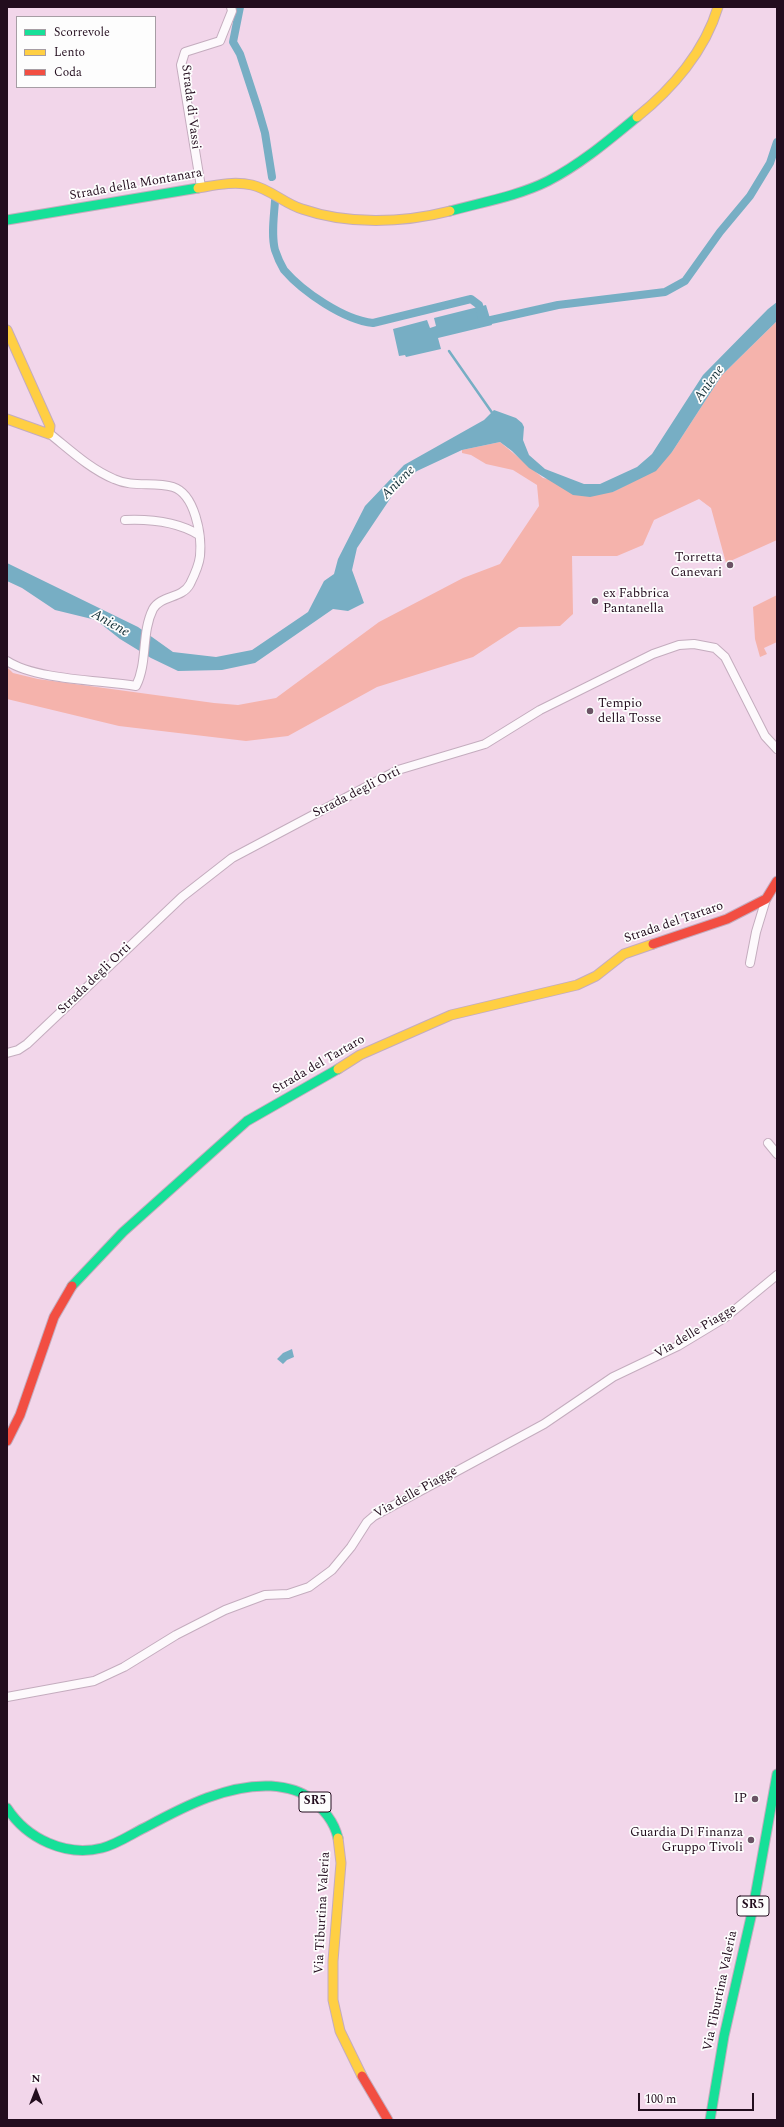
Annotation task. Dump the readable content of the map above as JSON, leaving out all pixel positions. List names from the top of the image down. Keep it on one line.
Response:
{"streets":{"street":["Strada di Vassi","Strada della Montanara","Strada degli Orti","Strada del Tartaro","Via delle Piagge","SR5","Via Tiburtina Valeria"]},"crossings":[["Strada di Vassi","Strada della Montanara"]],"water":["Aniene"],"places":["Torretta Canevari","ex Fabbrica Pantanella","Tempio della Tosse","IP","Guardia Di Finanza Gruppo Tivoli"],"legend":["Scorrevole","Lento","Coda"],"scale_bar":"100 m","north":"top"}
